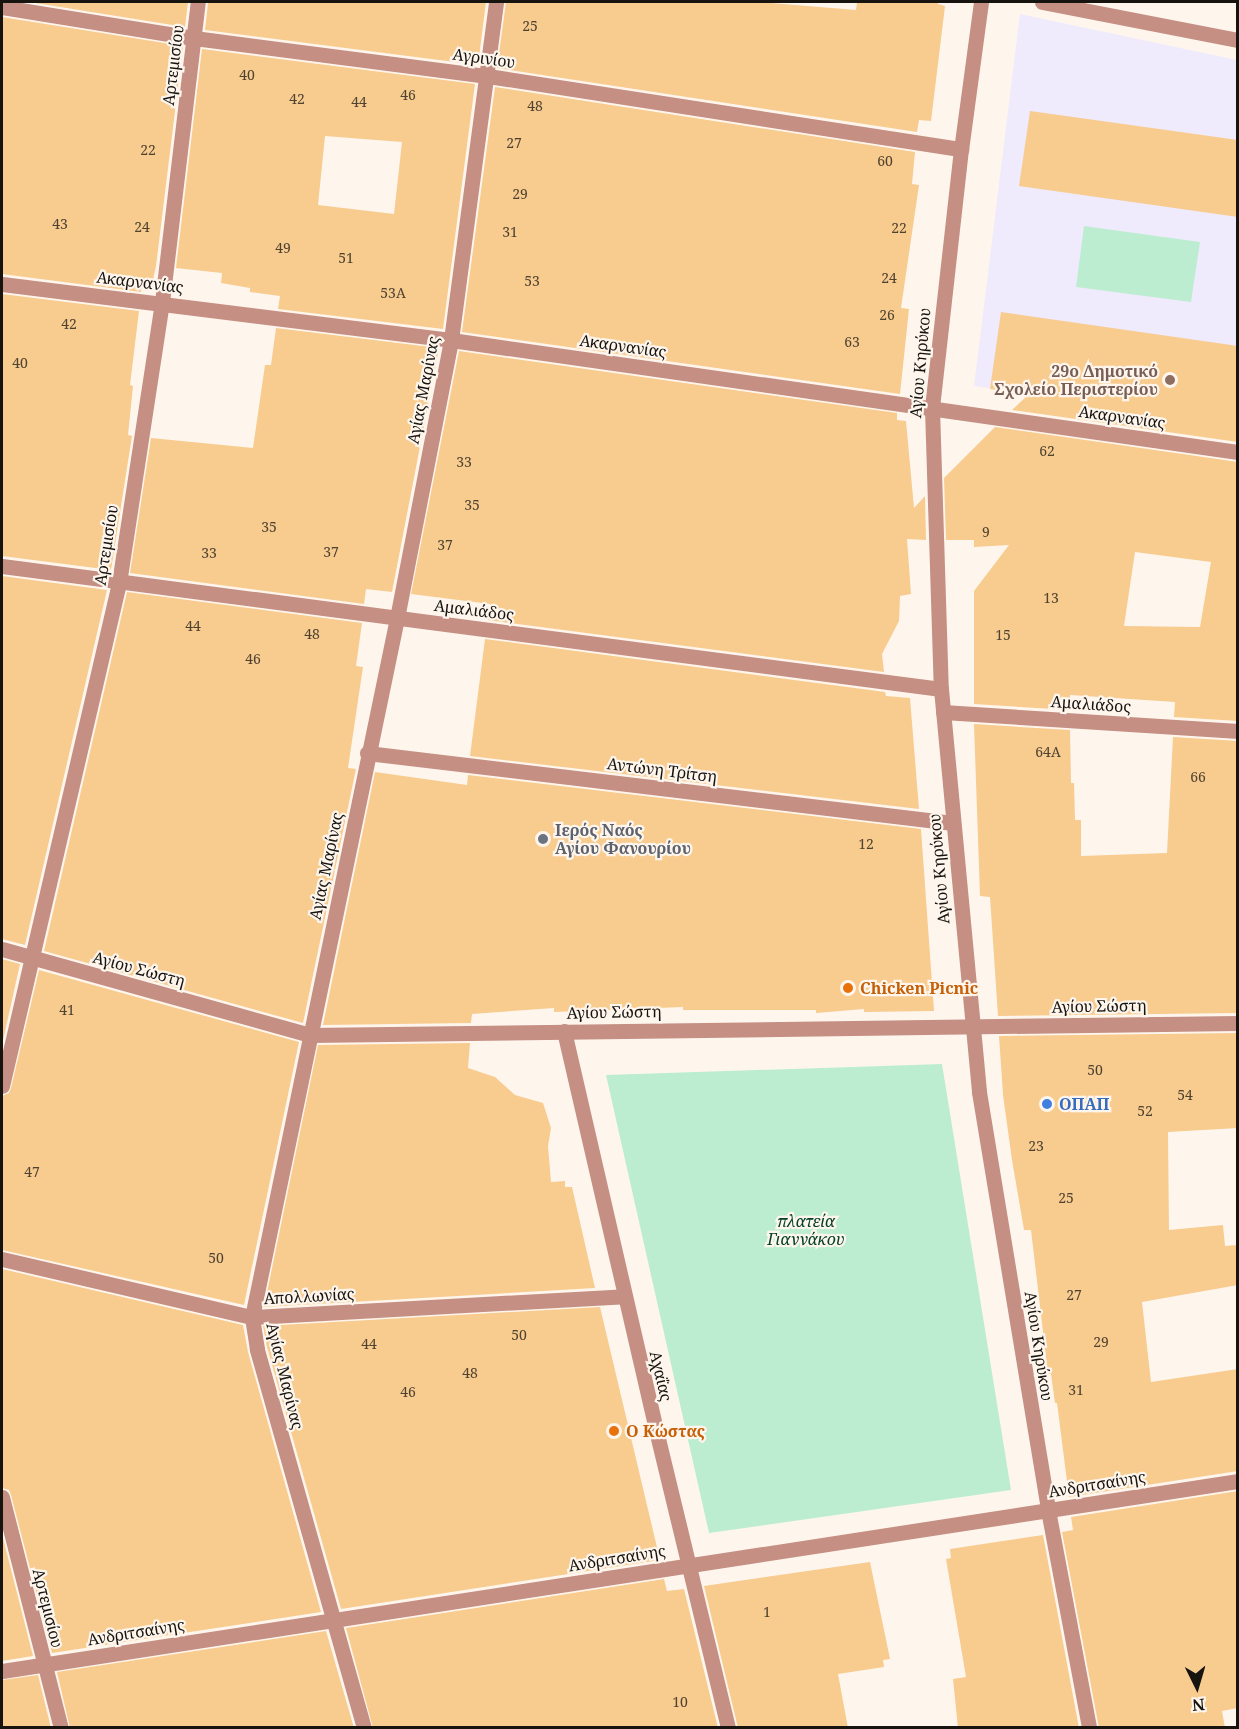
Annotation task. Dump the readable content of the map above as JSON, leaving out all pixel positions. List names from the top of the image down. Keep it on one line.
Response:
{"streets":{"street":["Αγρινίου","Αρτεμισίου","Ακαρνανίας","Αγίου Κηρύκου","Αγίας Μαρίνας","Αμαλιάδος","Αντώνη Τρίτση","Αγίου Σώστη","Απολλωνίας","Αχαΐας","Ανδριτσαίνης"]},"crossings":[["Αγρινίου","Αρτεμισίου"],["Αγρινίου","Αγίου Κηρύκου"],["Αγρινίου","Αγίας Μαρίνας"],["Αρτεμισίου","Ακαρνανίας"],["Αρτεμισίου","Αμαλιάδος"],["Αρτεμισίου","Αγίου Σώστη"],["Αρτεμισίου","Ανδριτσαίνης"],["Ακαρνανίας","Αγίου Κηρύκου"],["Ακαρνανίας","Αγίας Μαρίνας"],["Αγίου Κηρύκου","Αμαλιάδος"],["Αγίου Κηρύκου","Αντώνη Τρίτση"],["Αγίου Κηρύκου","Αγίου Σώστη"],["Αγίου Κηρύκου","Ανδριτσαίνης"],["Αγίας Μαρίνας","Αμαλιάδος"],["Αγίας Μαρίνας","Αντώνη Τρίτση"],["Αγίας Μαρίνας","Αγίου Σώστη"],["Αγίας Μαρίνας","Απολλωνίας"],["Αγίας Μαρίνας","Ανδριτσαίνης"],["Αγίου Σώστη","Αχαΐας"],["Απολλωνίας","Αχαΐας"],["Αχαΐας","Ανδριτσαίνης"]],"parks":["πλατεία Γιαννάκου"],"places":["29o Δημοτικό Σχολείο Περιστερίου","Ιερός Ναός Αγίου Φανουρίου","Chicken Picnic","ΟΠΑΠ","Ο Κώστας"],"house_numbers":["25","40","46","42","44","48","27","22","60","29","43","24","22","31","49","51","24","53","53Α","26","42","63","40","62","33","35","35","9","37","37","33","13","44","48","15","46","64Α","66","12","41","50","54","52","23","47","25","50","27","50","29","44","48","31","46","1","10"],"north":"bottom"}
